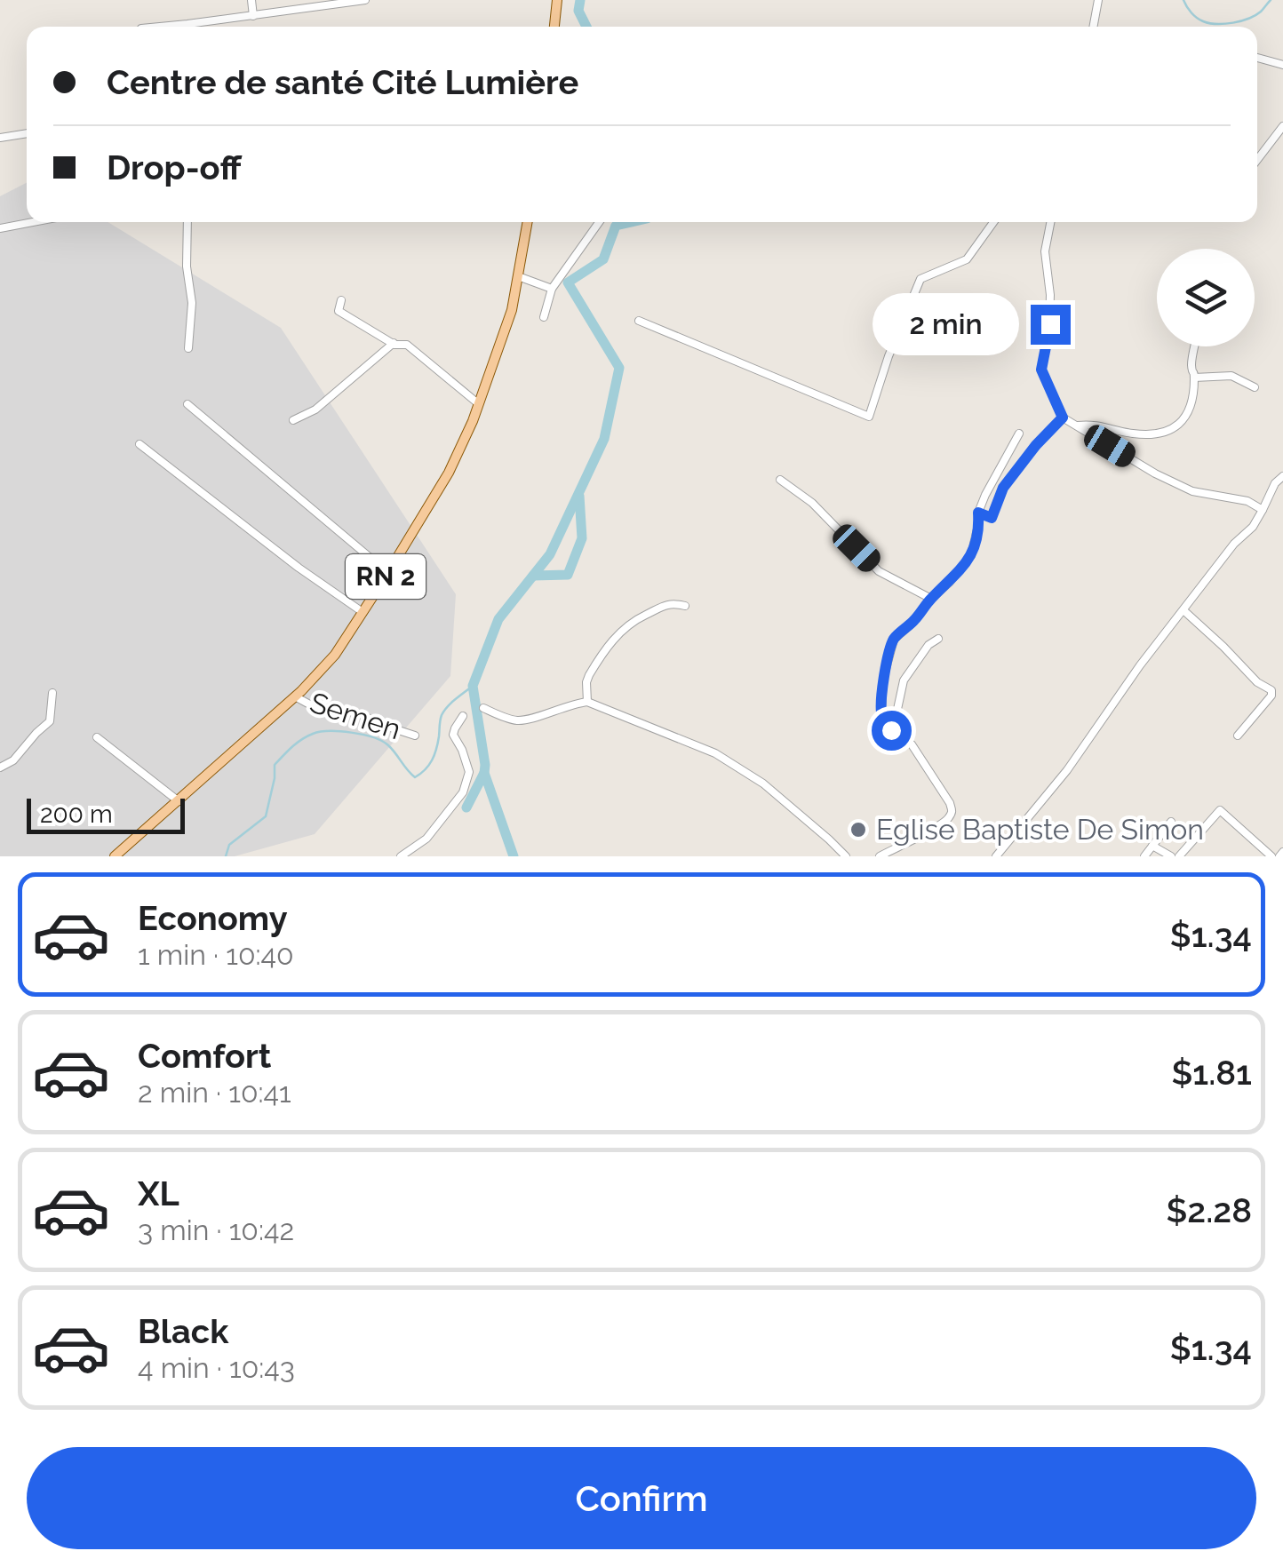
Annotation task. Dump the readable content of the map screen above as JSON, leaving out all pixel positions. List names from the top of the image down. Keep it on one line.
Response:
{"streets":{"main road":["RN 2"],"street":["Semen"]},"crossings":[["RN 2","Semen"]],"places":["Eglise Baptiste De Simon"],"scale_bar":"200 m","page":{"banner":["Centre de santé Cité Lumière","Drop-off"],"bubble":"2 min","scale":"200 m","list":[{"name":"Economy","note":"1 min · 10:40","value":"$1.34"},{"name":"Comfort","note":"2 min · 10:41","value":"$1.81"},{"name":"XL","note":"3 min · 10:42","value":"$2.28"},{"name":"Black","note":"4 min · 10:43","value":"$1.34"}],"buttons":"Confirm"}}
